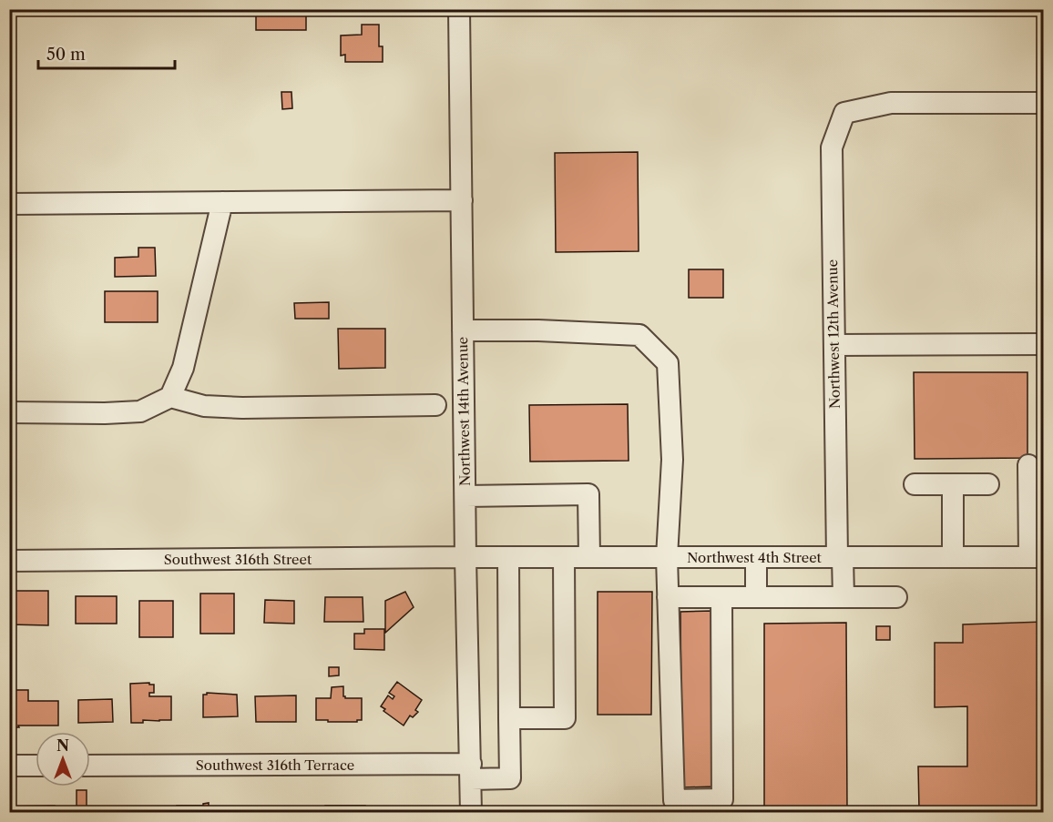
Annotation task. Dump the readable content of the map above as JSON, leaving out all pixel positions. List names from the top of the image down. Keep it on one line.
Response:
{"streets":{"street":["Northwest 12th Avenue","Northwest 14th Avenue","Northwest 4th Street","Southwest 316th Street","Southwest 316th Terrace"]},"crossings":[["Northwest 12th Avenue","Northwest 4th Street"],["Northwest 14th Avenue","Northwest 4th Street"],["Northwest 14th Avenue","Southwest 316th Street"],["Northwest 14th Avenue","Southwest 316th Terrace"],["Northwest 4th Street","Southwest 316th Street"]],"scale_bar":"50 m","north":"top"}
